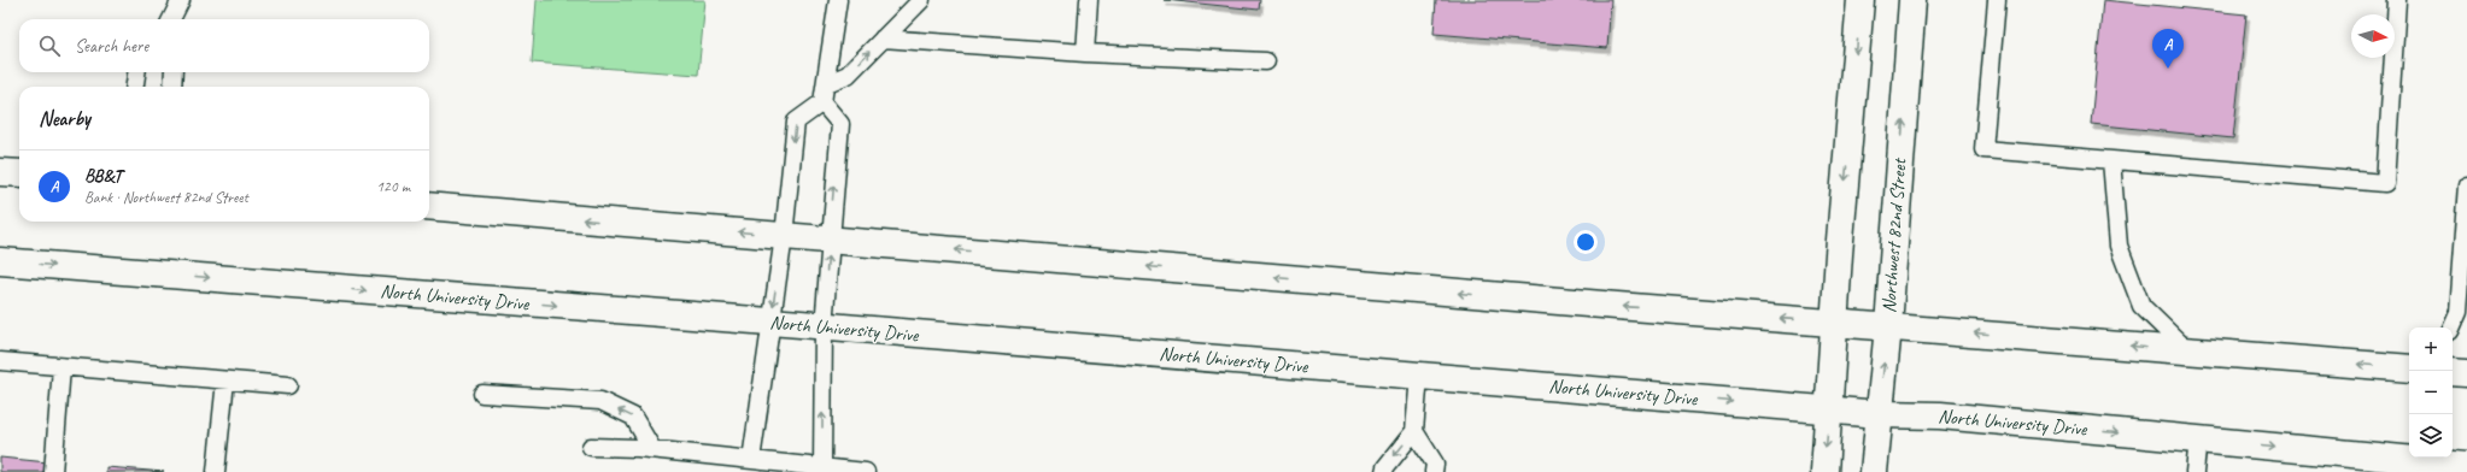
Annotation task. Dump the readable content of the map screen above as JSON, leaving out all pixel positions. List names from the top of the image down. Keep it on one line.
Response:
{"streets":{"main road":["Northwest 82nd Street","North University Drive"]},"crossings":[["Northwest 82nd Street","North University Drive"]],"north":"right","page":{"search":"Search here","pins":"A","heading":"Nearby","list":[{"mark":"A","name":"BB&T","note":"Bank · Northwest 82nd Street","value":"120 m"}],"map_buttons":["+","−"]}}
